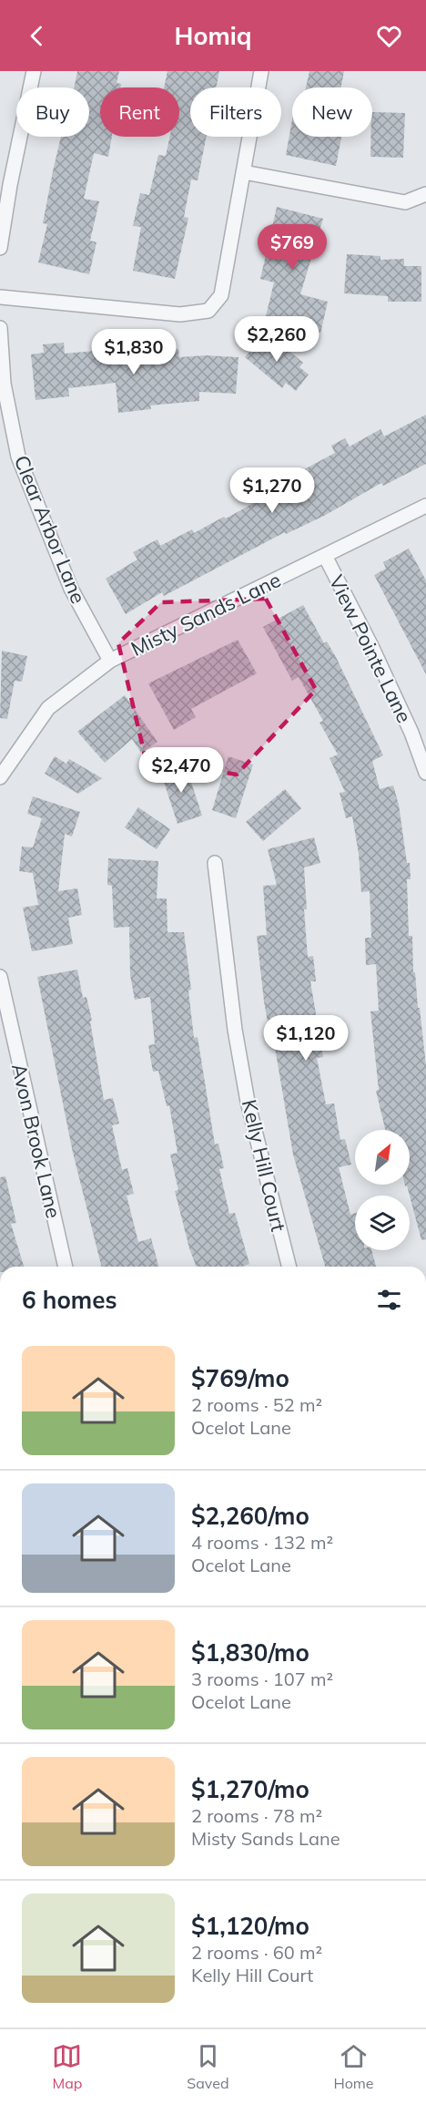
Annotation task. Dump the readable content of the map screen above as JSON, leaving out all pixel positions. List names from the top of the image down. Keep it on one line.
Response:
{"streets":{"street":["Clear Arbor Lane","Misty Sands Lane","View Pointe Lane","Avon Brook Lane","Kelly Hill Court"]},"crossings":[["Clear Arbor Lane","Misty Sands Lane"],["Misty Sands Lane","View Pointe Lane"]],"north":"top right","page":{"header":"Homiq","chip":["Buy","Rent","Filters","New"],"price":["$769","$2,260","$1,830","$1,270","$2,470","$1,120"],"heading":"6 homes","list":[{"name":"$769/mo","note":"2 rooms · 52 m² · Ocelot Lane"},{"name":"$2,260/mo","note":"4 rooms · 132 m² · Ocelot Lane"},{"name":"$1,830/mo","note":"3 rooms · 107 m² · Ocelot Lane"},{"name":"$1,270/mo","note":"2 rooms · 78 m² · Misty Sands Lane"},{"name":"$1,120/mo","note":"2 rooms · 60 m² · Kelly Hill Court"}],"tabs":["Map","Saved","Home"]}}
